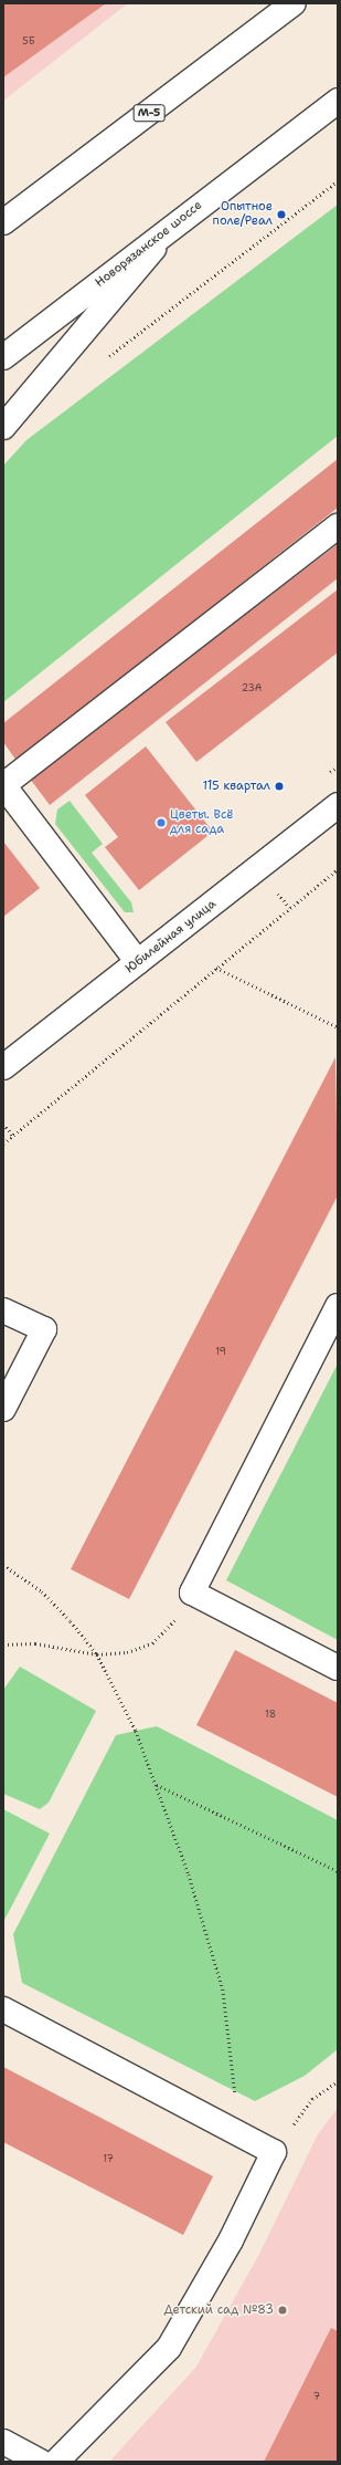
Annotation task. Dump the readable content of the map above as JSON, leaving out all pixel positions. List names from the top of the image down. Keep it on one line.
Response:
{"streets":{"main road":["М-5","Новорязанское шоссе","Юбилейная улица"]},"places":["Опытное поле/Реал","115 квартал","Цветы. Всё для сада","Детский сад №83"],"house_numbers":["5Б","23А","19","18","17","7"]}
